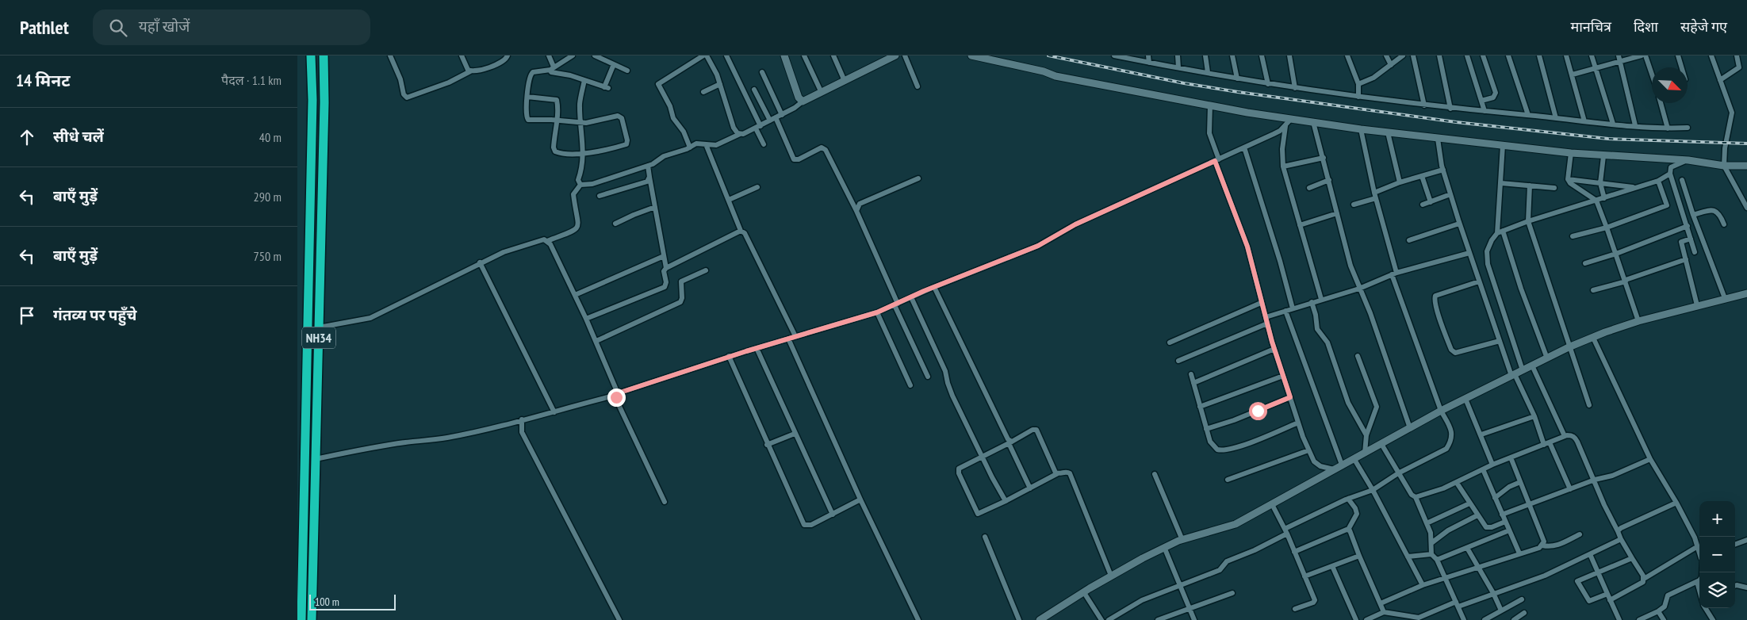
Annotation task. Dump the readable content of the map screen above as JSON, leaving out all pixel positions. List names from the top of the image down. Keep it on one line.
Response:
{"streets":{"highway":["NH34"]},"scale_bar":"100 m","north":"bottom right","page":{"header":"Pathlet","search":"यहाँ खोजें","nav":["मानचित्र","दिशा","सहेजे गए"],"heading":["14 मिनट","पैदल · 1.1 km"],"list":[["सीधे चलें","40 m"],["बाएँ मुड़ें","290 m"],["बाएँ मुड़ें","750 m"],"गंतव्य पर पहुँचे"],"map_buttons":["+","−"],"scale":"100 m"}}
